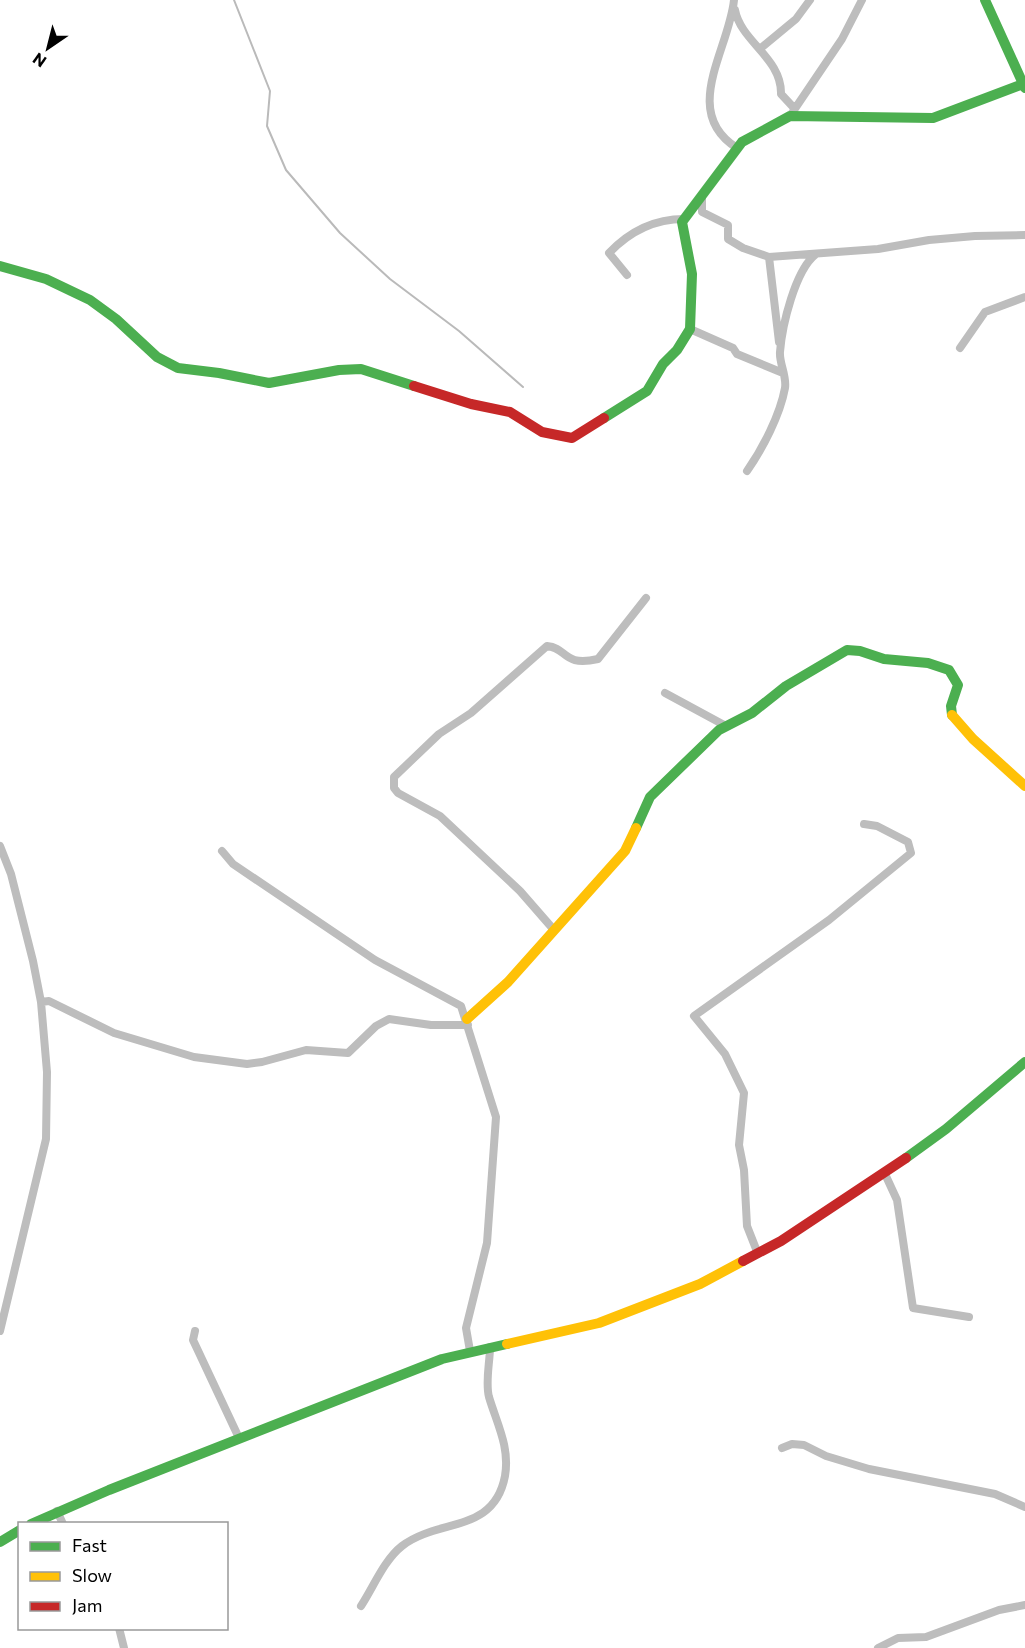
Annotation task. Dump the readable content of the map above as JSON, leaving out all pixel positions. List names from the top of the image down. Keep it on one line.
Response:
{"legend":["Fast","Slow","Jam"],"north":"bottom left"}
